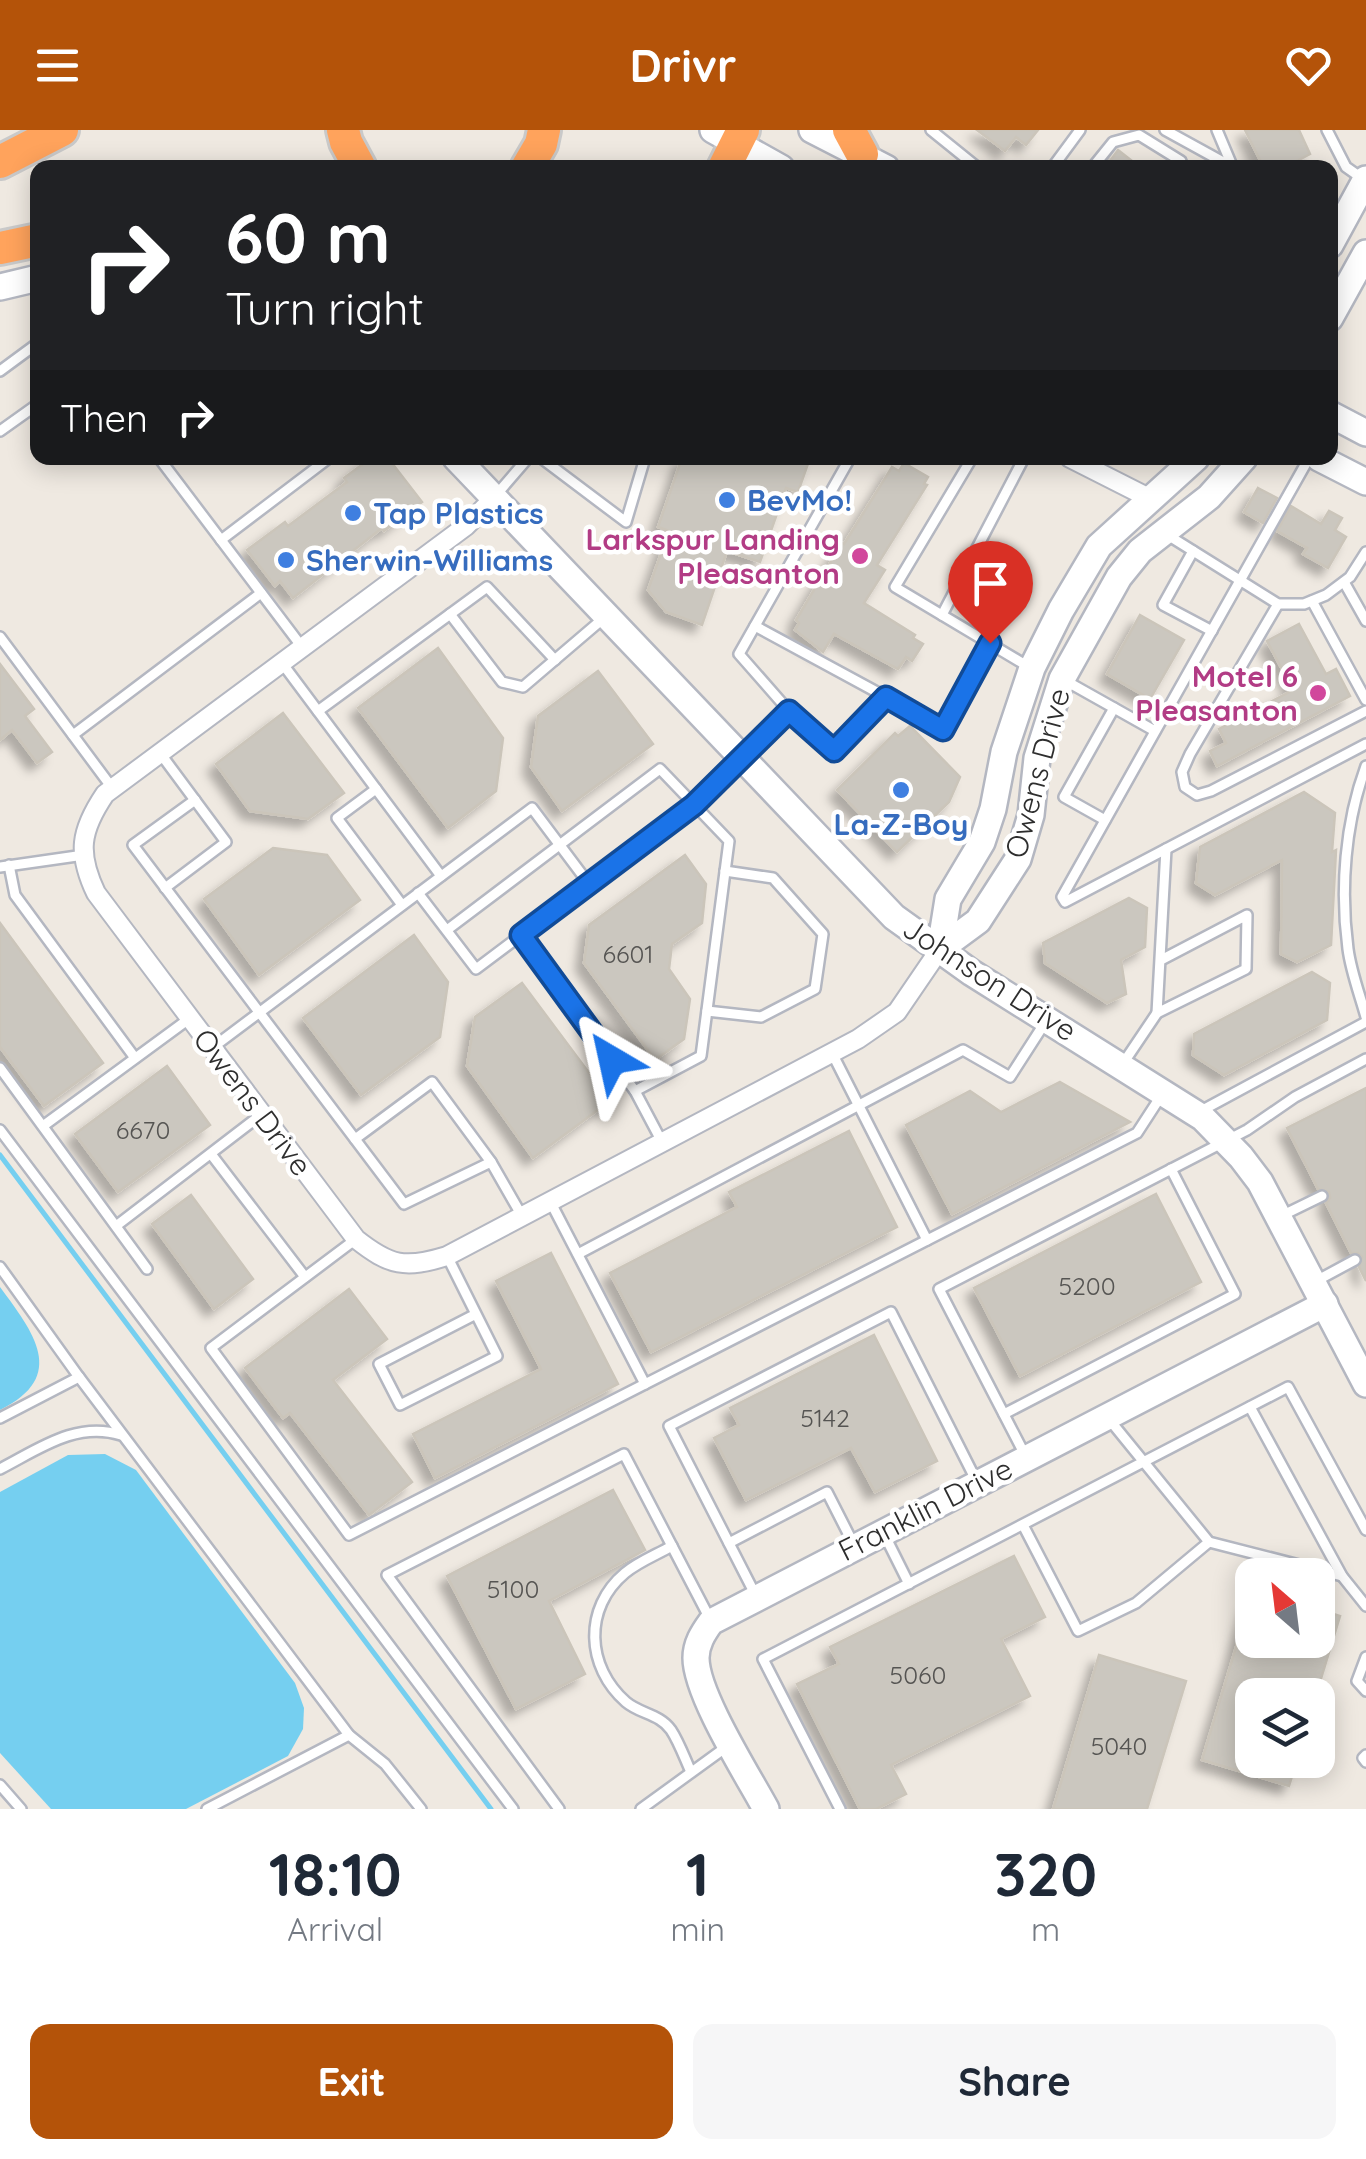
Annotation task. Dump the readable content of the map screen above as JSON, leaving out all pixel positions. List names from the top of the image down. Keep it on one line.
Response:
{"streets":{"street":["Owens Drive","Johnson Drive","Franklin Drive"]},"crossings":[["Owens Drive","Johnson Drive"],["Johnson Drive","Franklin Drive"]],"places":["BevMo!","Tap Plastics","Larkspur Landing Pleasanton","Sherwin-Williams","Motel 6 Pleasanton","La-Z-Boy"],"house_numbers":["6601","6670","5200","5142","5100","5060","5040"],"north":"top left","page":{"header":"Drivr","turn":["60 m","Turn right"],"then":"Then","eta":["18:10","Arrival","1","min","320","m"],"buttons":["Exit","Share"]}}
